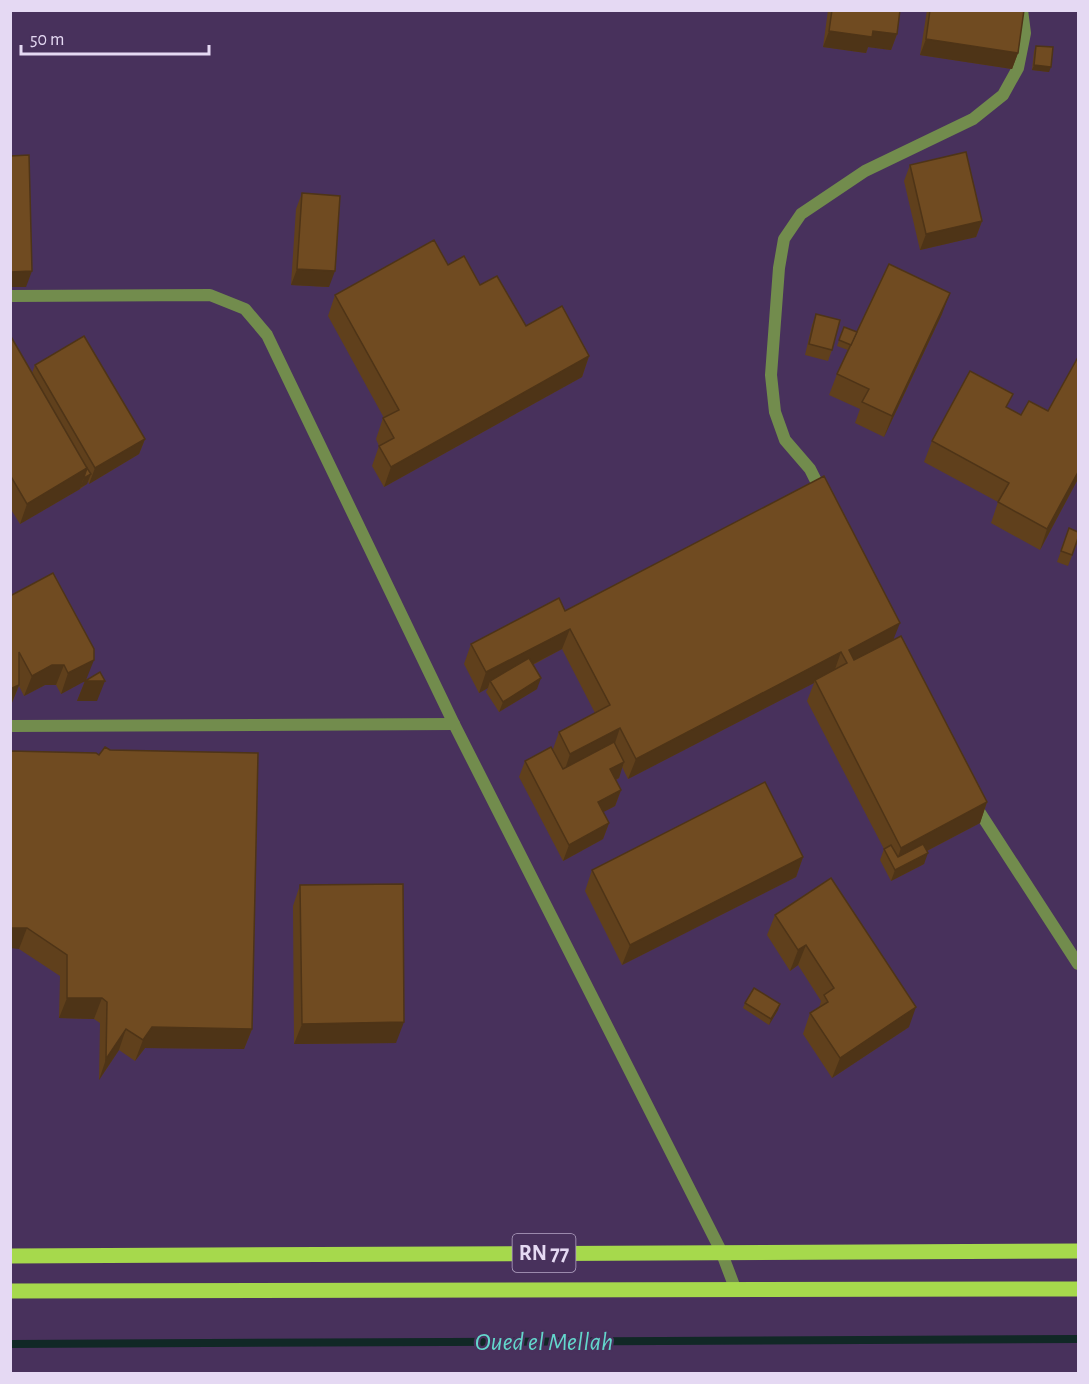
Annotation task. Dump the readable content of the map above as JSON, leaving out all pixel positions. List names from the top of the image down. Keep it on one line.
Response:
{"streets":{"main road":["RN 77"]},"water":["Oued el Mellah"],"scale_bar":"50 m"}
